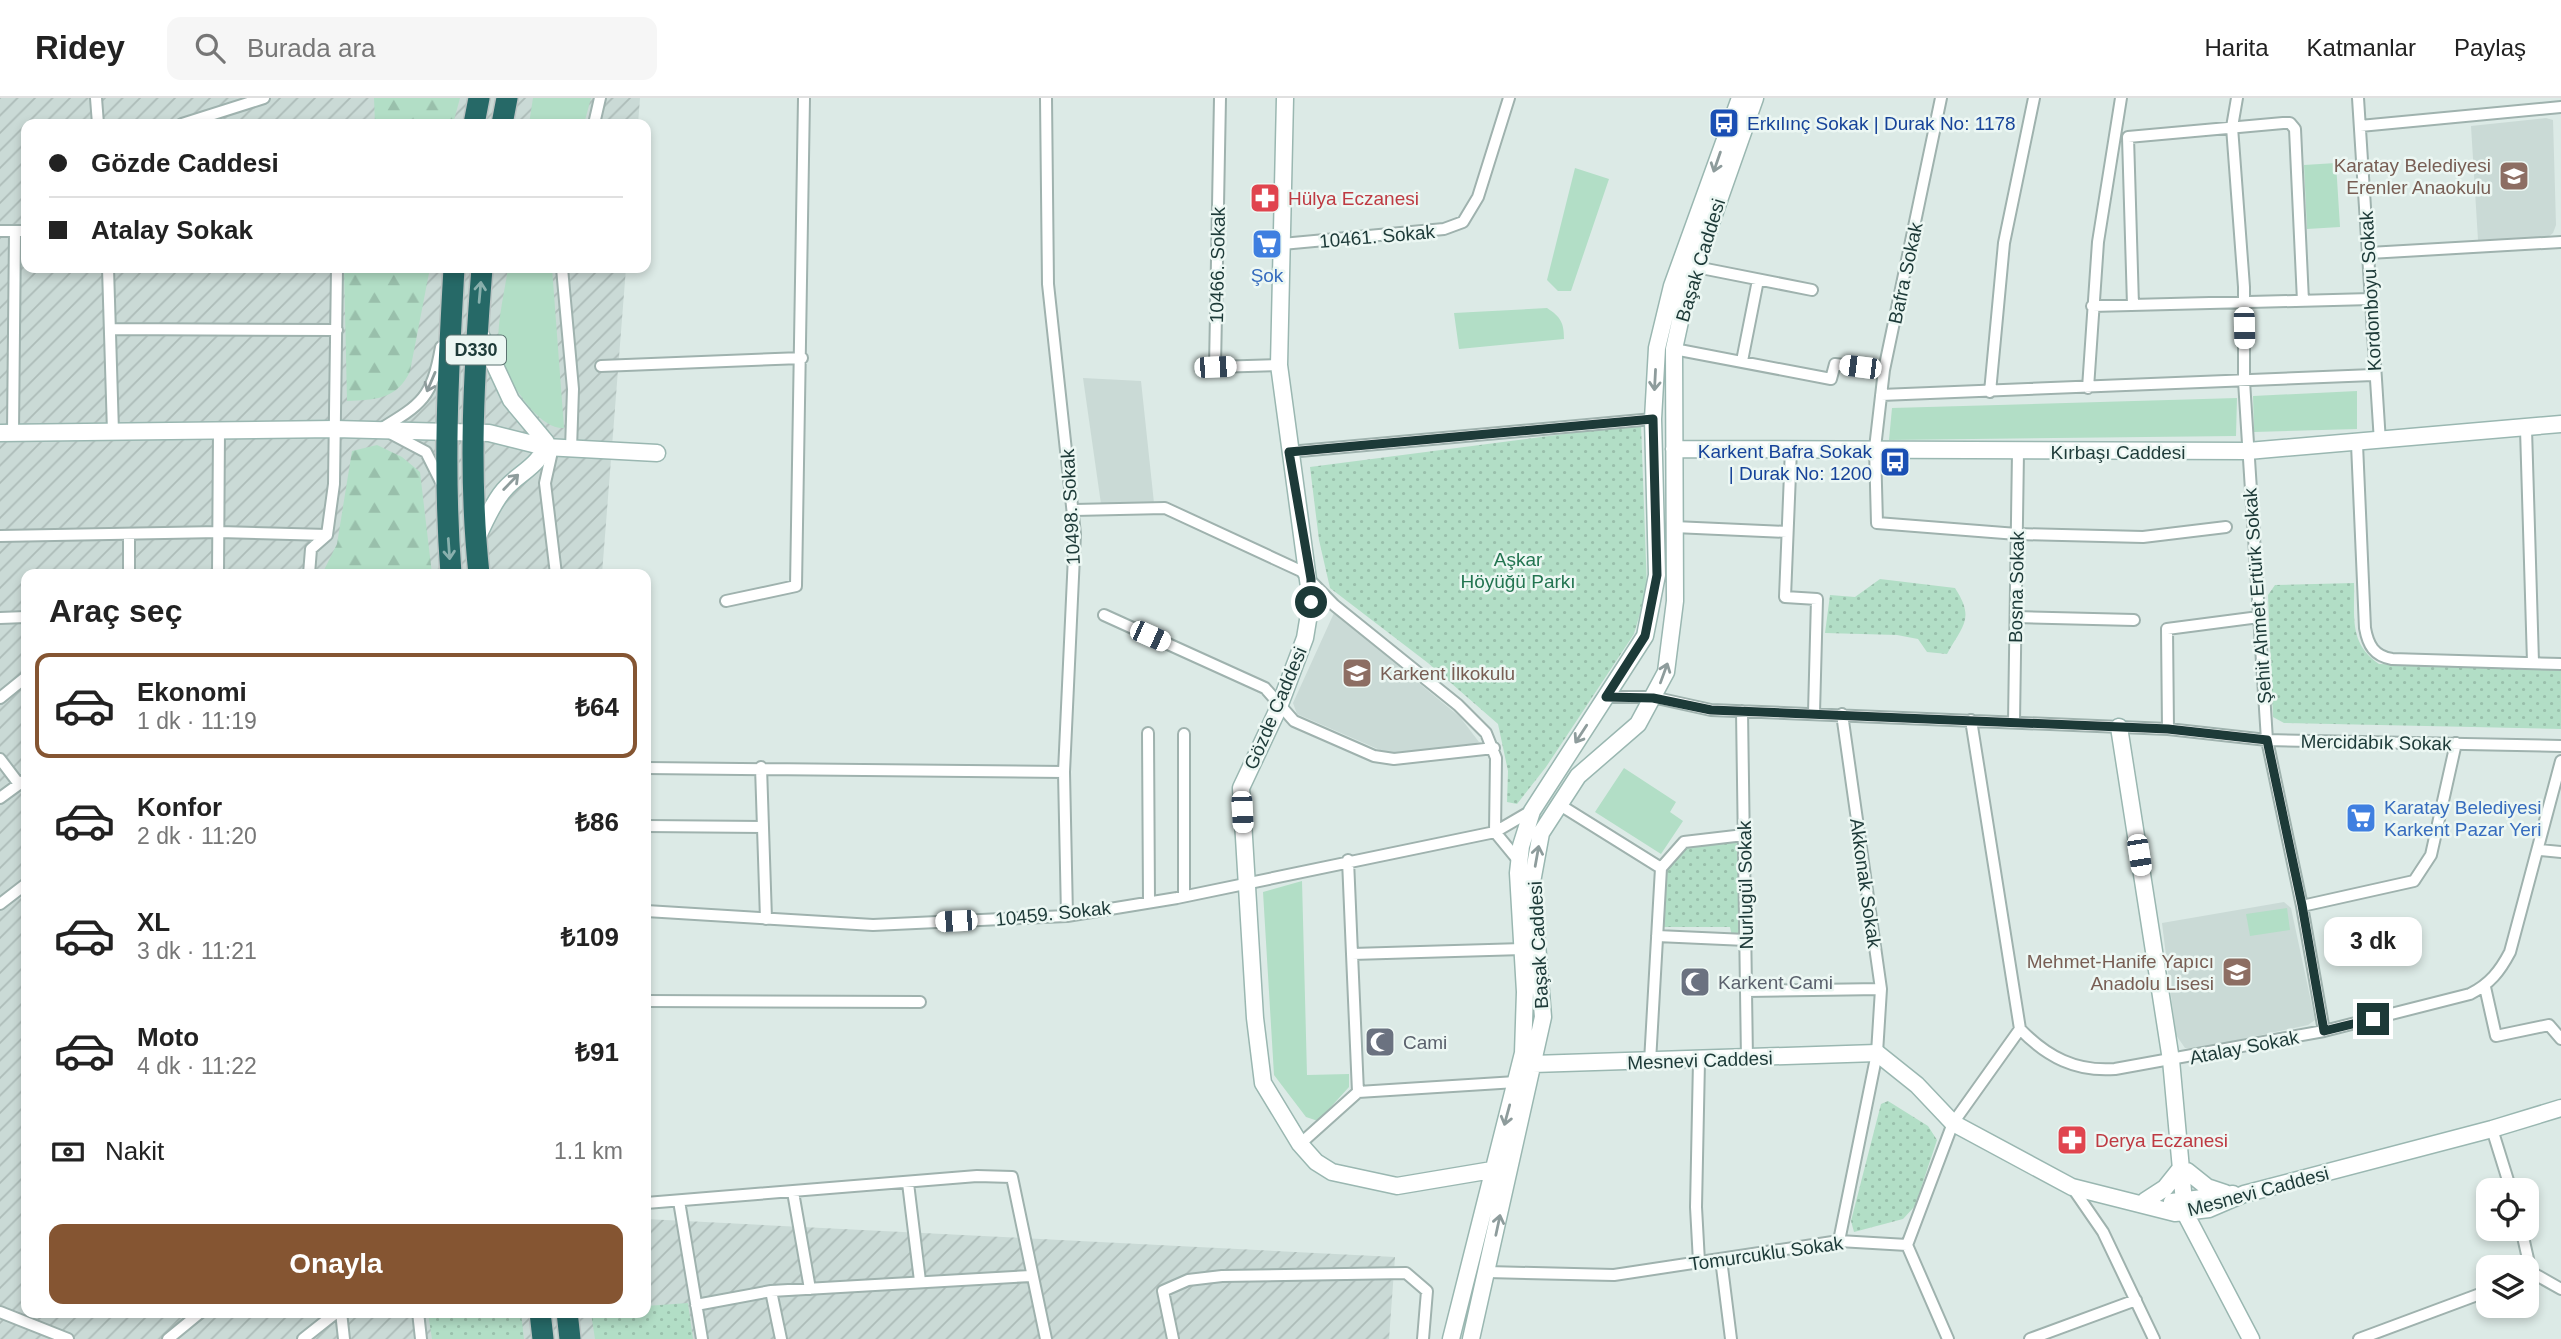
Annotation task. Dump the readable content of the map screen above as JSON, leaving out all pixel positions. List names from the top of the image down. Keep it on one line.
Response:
{"streets":{"highway":["D330"],"street":["10461. Sokak","Başak Caddesi","10466. Sokak","Bafra Sokak","Kordonboyu Sokak","Kırbaşı Caddesi","10498. Sokak","Bosna Sokak","Şehit Ahmet Ertürk Sokak","Gözde Caddesi","Mercidabık Sokak","Akkonak Sokak","Nurlugül Sokak","10459. Sokak","Atalay Sokak","Mesnevi Caddesi","Tomurcuklu Sokak"]},"crossings":[["10461. Sokak","Gözde Caddesi"],["Başak Caddesi","Kırbaşı Caddesi"],["Başak Caddesi","Gözde Caddesi"],["Başak Caddesi","Mercidabık Sokak"],["Başak Caddesi","10459. Sokak"],["Başak Caddesi","Mesnevi Caddesi"],["Başak Caddesi","Tomurcuklu Sokak"],["10466. Sokak","Gözde Caddesi"],["Bafra Sokak","Kırbaşı Caddesi"],["Bafra Sokak","Bosna Sokak"],["Kordonboyu Sokak","Kırbaşı Caddesi"],["Kırbaşı Caddesi","Bosna Sokak"],["Kırbaşı Caddesi","Şehit Ahmet Ertürk Sokak"],["10498. Sokak","10459. Sokak"],["Bosna Sokak","Mercidabık Sokak"],["Şehit Ahmet Ertürk Sokak","Mercidabık Sokak"],["Şehit Ahmet Ertürk Sokak","Atalay Sokak"],["Gözde Caddesi","10459. Sokak"],["Mercidabık Sokak","Akkonak Sokak"],["Mercidabık Sokak","Nurlugül Sokak"],["Akkonak Sokak","Mesnevi Caddesi"],["Akkonak Sokak","Tomurcuklu Sokak"],["Nurlugül Sokak","Mesnevi Caddesi"]],"parks":["Aşkar Höyüğü Parkı"],"places":{"bus stop":["Erkılınç Sokak | Durak No: 1178","Karkent Bafra Sokak | Durak No: 1200"],"school or university":["Karatay Belediyesi Erenler Anaokulu","Karkent İlkokulu","Mehmet-Hanife Yapıcı Anadolu Lisesi"],"pharmacy":["Hülya Eczanesi","Derya Eczanesi"],"supermarket":["Şok","Karatay Belediyesi Karkent Pazar Yeri"],"mosque":["Karkent Cami","Cami"]},"page":{"header":"Ridey","search":"Burada ara","nav":["Harita","Katmanlar","Paylaş"],"banner":["Gözde Caddesi","Atalay Sokak"],"heading":"Araç seç","list":[{"name":"Ekonomi","note":"1 dk · 11:19","value":"₺64"},{"name":"Konfor","note":"2 dk · 11:20","value":"₺86"},{"name":"XL","note":"3 dk · 11:21","value":"₺109"},{"name":"Moto","note":"4 dk · 11:22","value":"₺91"}],"bubble":"3 dk","pay":["Nakit","1.1 km"],"buttons":"Onayla"}}
